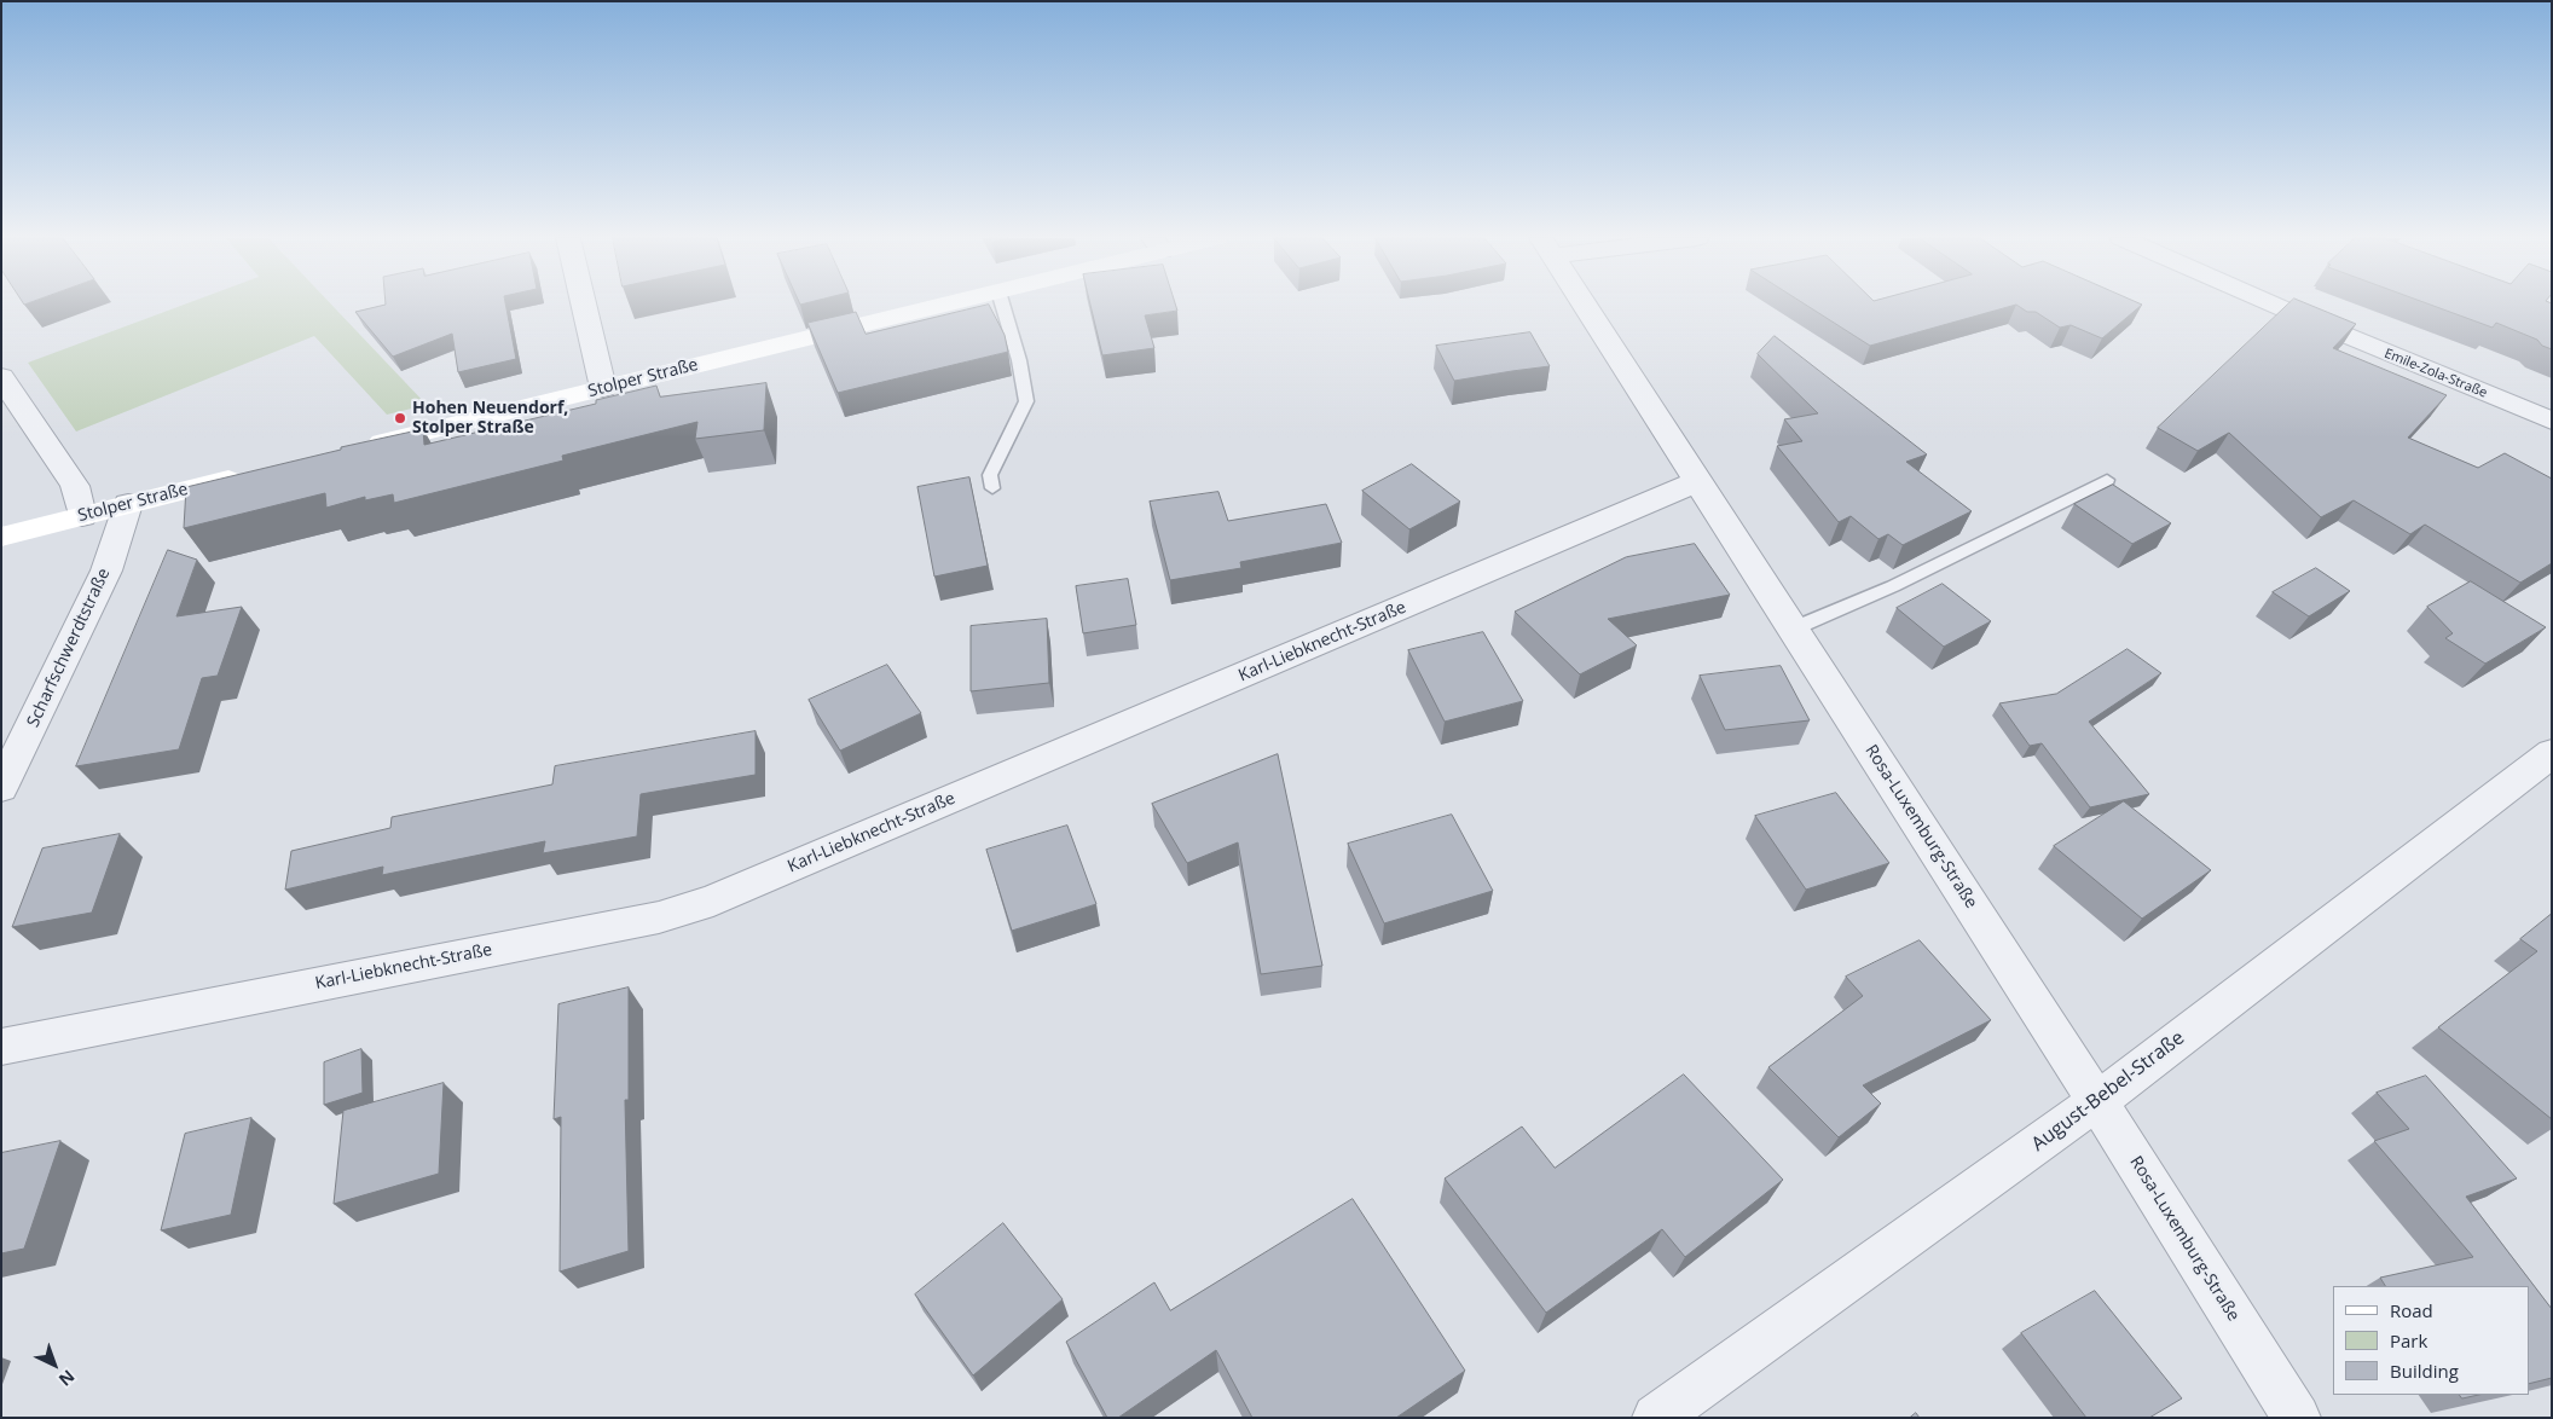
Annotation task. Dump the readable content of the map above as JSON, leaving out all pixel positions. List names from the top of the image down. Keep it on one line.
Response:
{"streets":{"main road":["Stolper Straße"],"street":["Emile-Zola-Straße","Karl-Liebknecht-Straße","Scharfschwerdtstraße","Rosa-Luxemburg-Straße","August-Bebel-Straße"]},"crossings":[["Stolper Straße","Scharfschwerdtstraße"],["Karl-Liebknecht-Straße","Rosa-Luxemburg-Straße"],["Rosa-Luxemburg-Straße","August-Bebel-Straße"]],"places":["Hohen Neuendorf, Stolper Straße"],"legend":["Road","Park","Building"],"north":"bottom right"}
